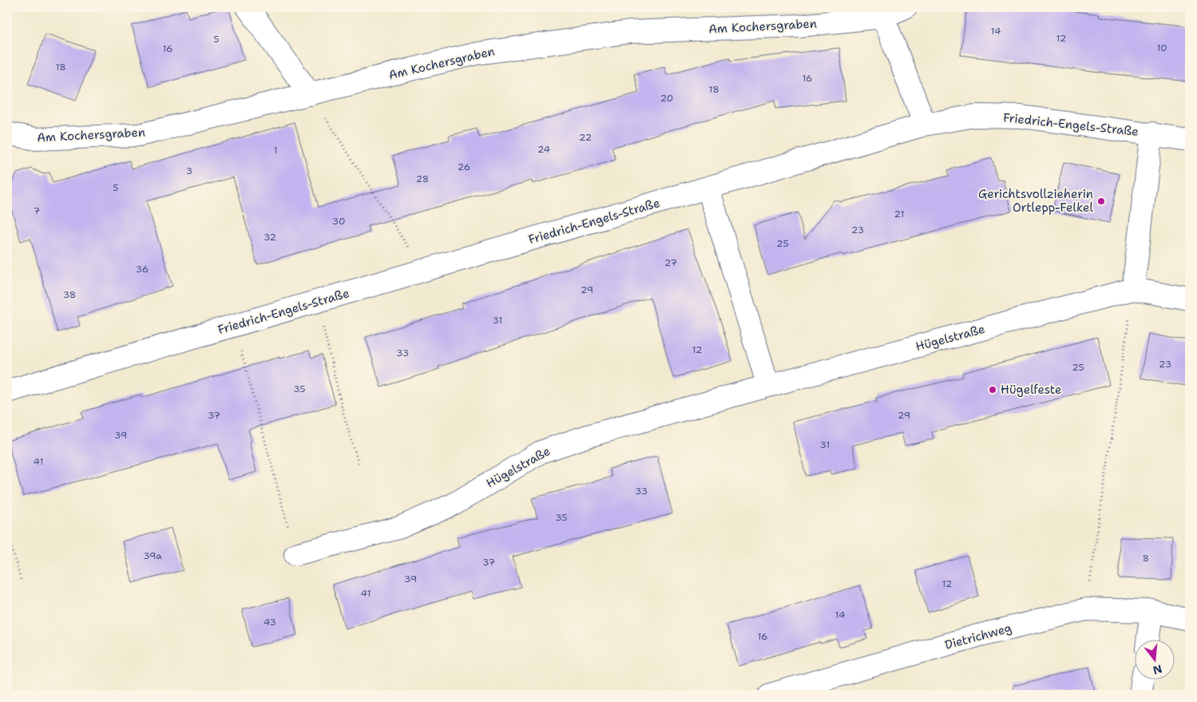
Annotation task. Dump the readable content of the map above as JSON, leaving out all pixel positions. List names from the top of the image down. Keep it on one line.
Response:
{"streets":{"street":["Am Kochersgraben","Friedrich-Engels-Straße","Hügelstraße","Dietrichweg"]},"places":["Gerichtsvollzieherin Ortlepp-Felkel","Hügelfeste"],"house_numbers":["14","12","5","10","16","18","16","18","20","22","24","1","26","3","28","5","7","21","30","23","32","25","27","36","29","38","31","12","33","23","25","35","37","29","39","31","41","33","35","39a","8","37","39","12","41","14","43","16"],"north":"bottom"}
